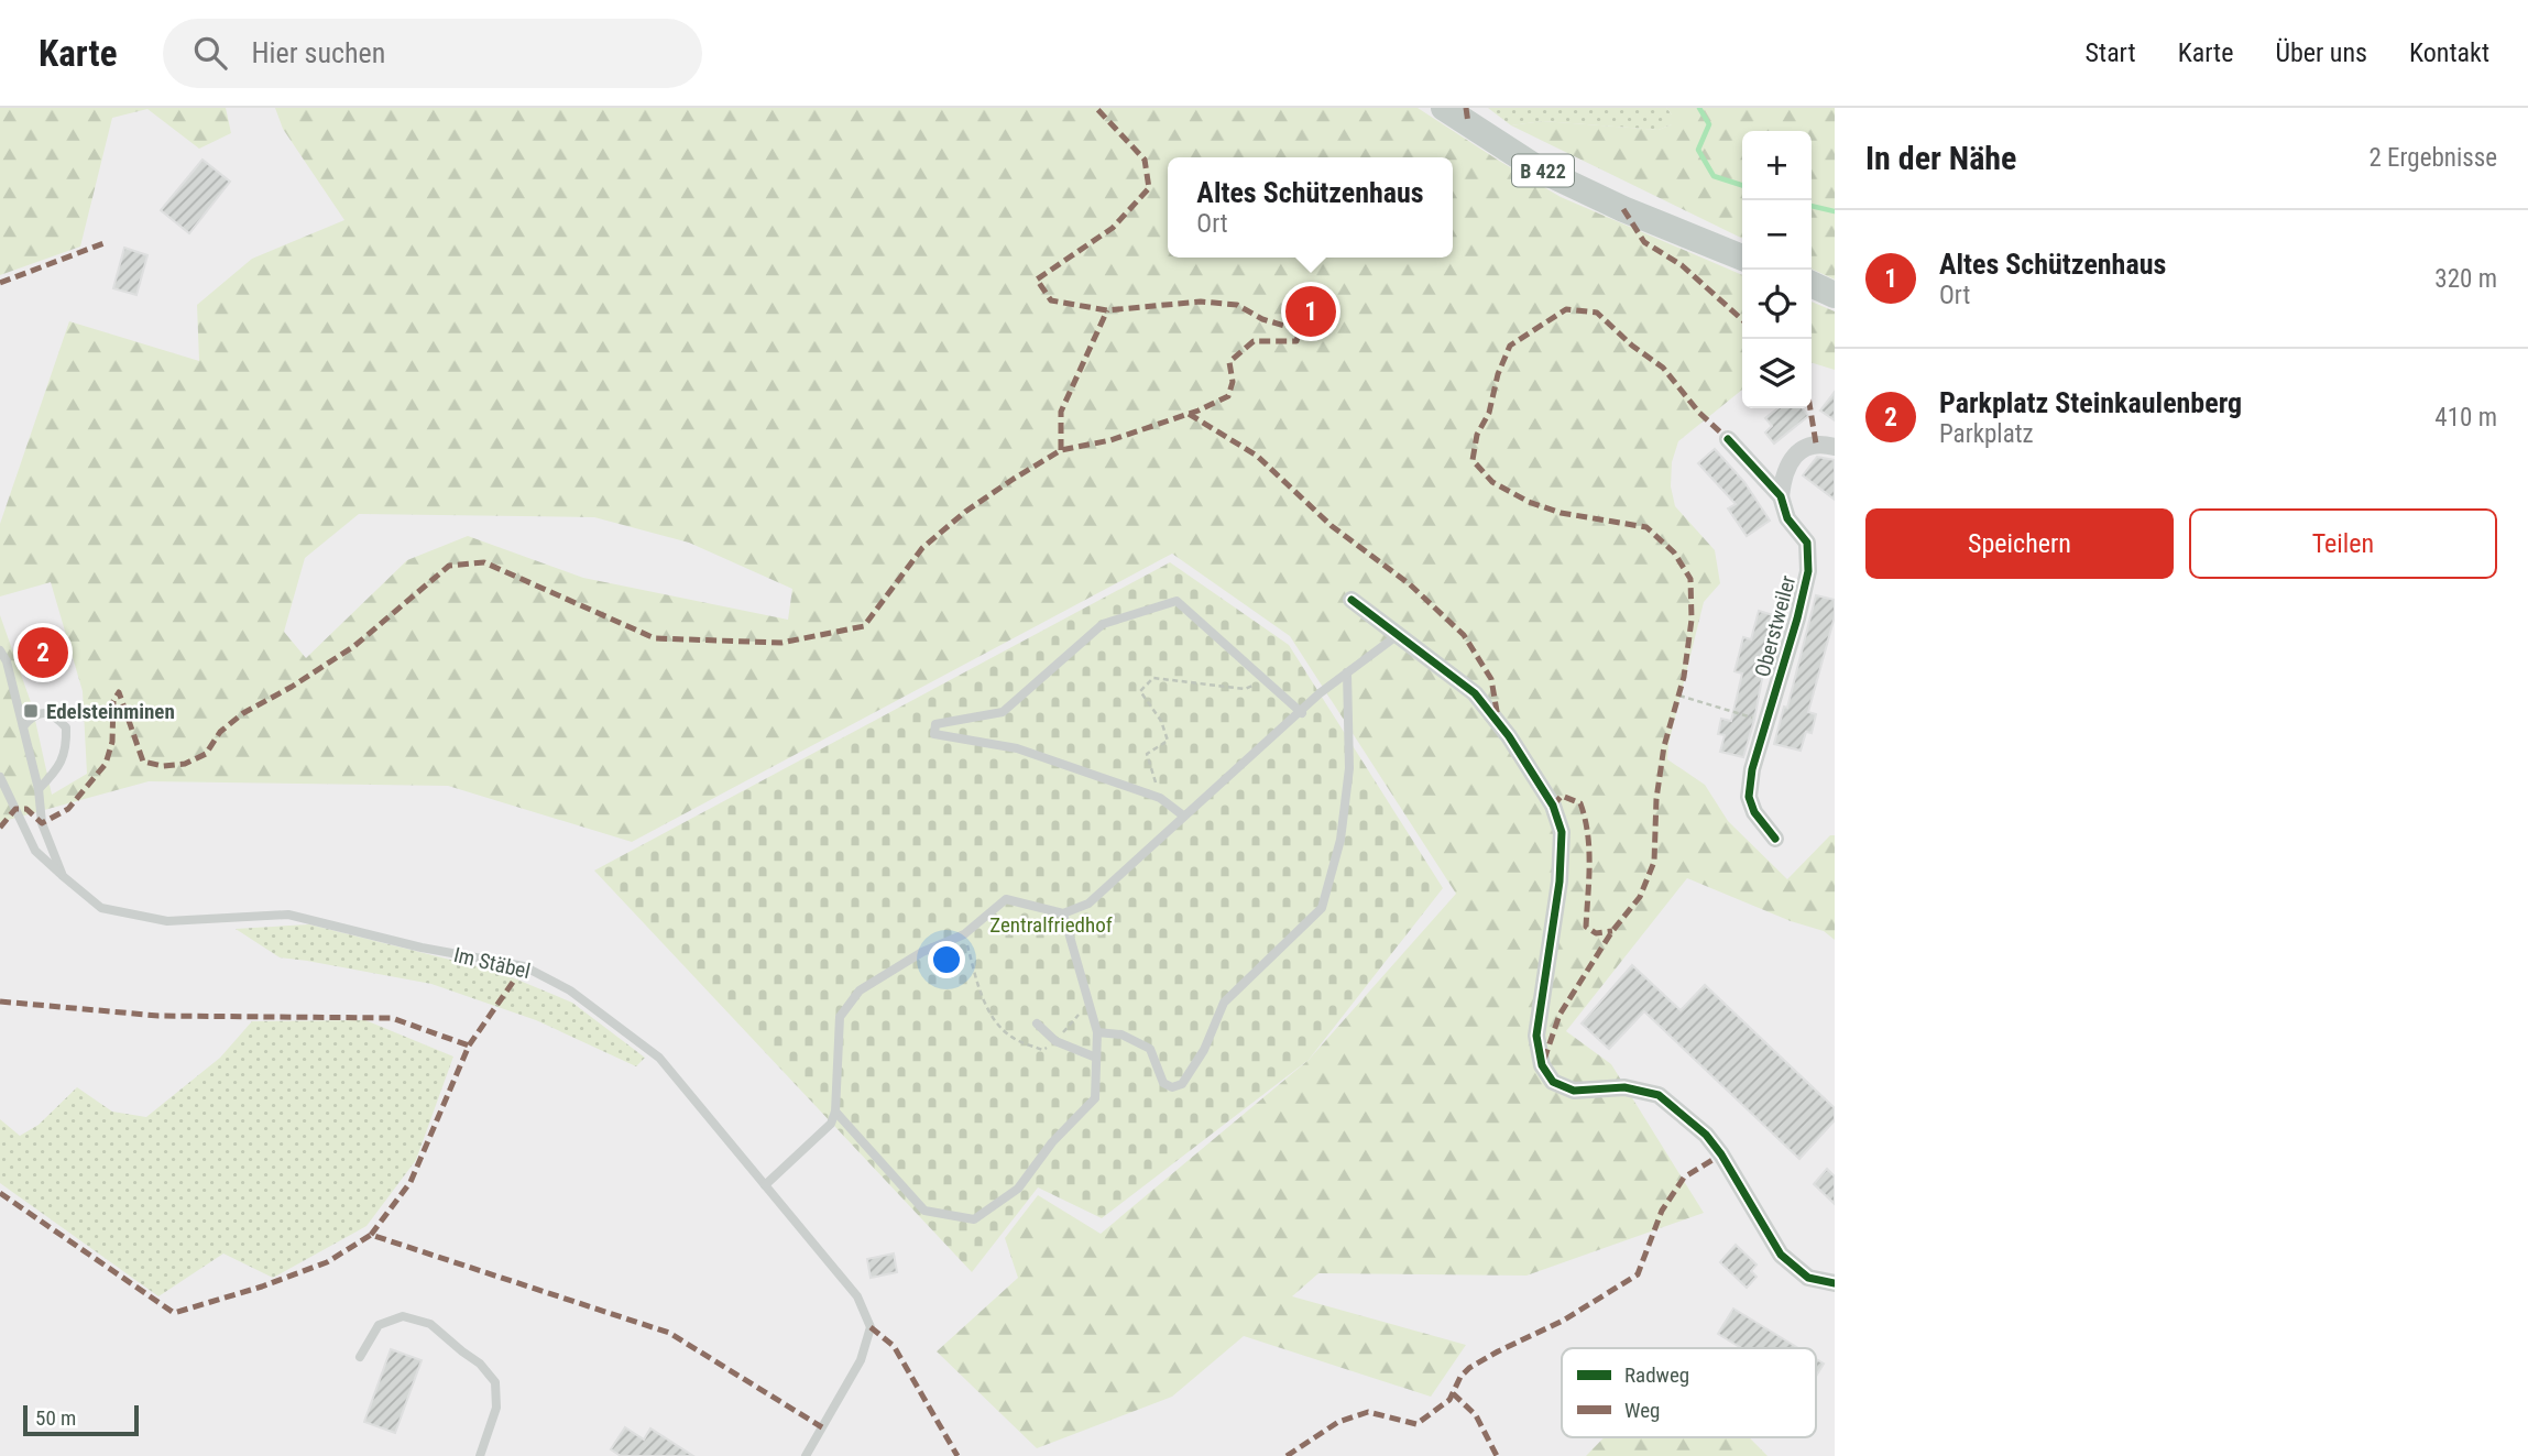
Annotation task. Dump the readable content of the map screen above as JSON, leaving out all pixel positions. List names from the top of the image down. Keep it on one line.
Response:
{"streets":{"main road":["B 422"],"street":["Oberstweiler"],"lane":["Im Stäbel"]},"parks":["Zentralfriedhof"],"places":{"transit":["Edelsteinminen"]},"legend":["Radweg","Weg"],"scale_bar":"50 m","page":{"header":"Karte","search":"Hier suchen","nav":["Start","Karte","Über uns","Kontakt"],"heading":["In der Nähe","2 Ergebnisse"],"map_buttons":["+","−"],"popup":["Altes Schützenhaus","Ort"],"list":[{"mark":"1","name":"Altes Schützenhaus","note":"Ort","value":"320 m"},{"mark":"2","name":"Parkplatz Steinkaulenberg","note":"Parkplatz","value":"410 m"}],"pins":["1","2"],"buttons":["Speichern","Teilen"],"scale":"50 m"}}
